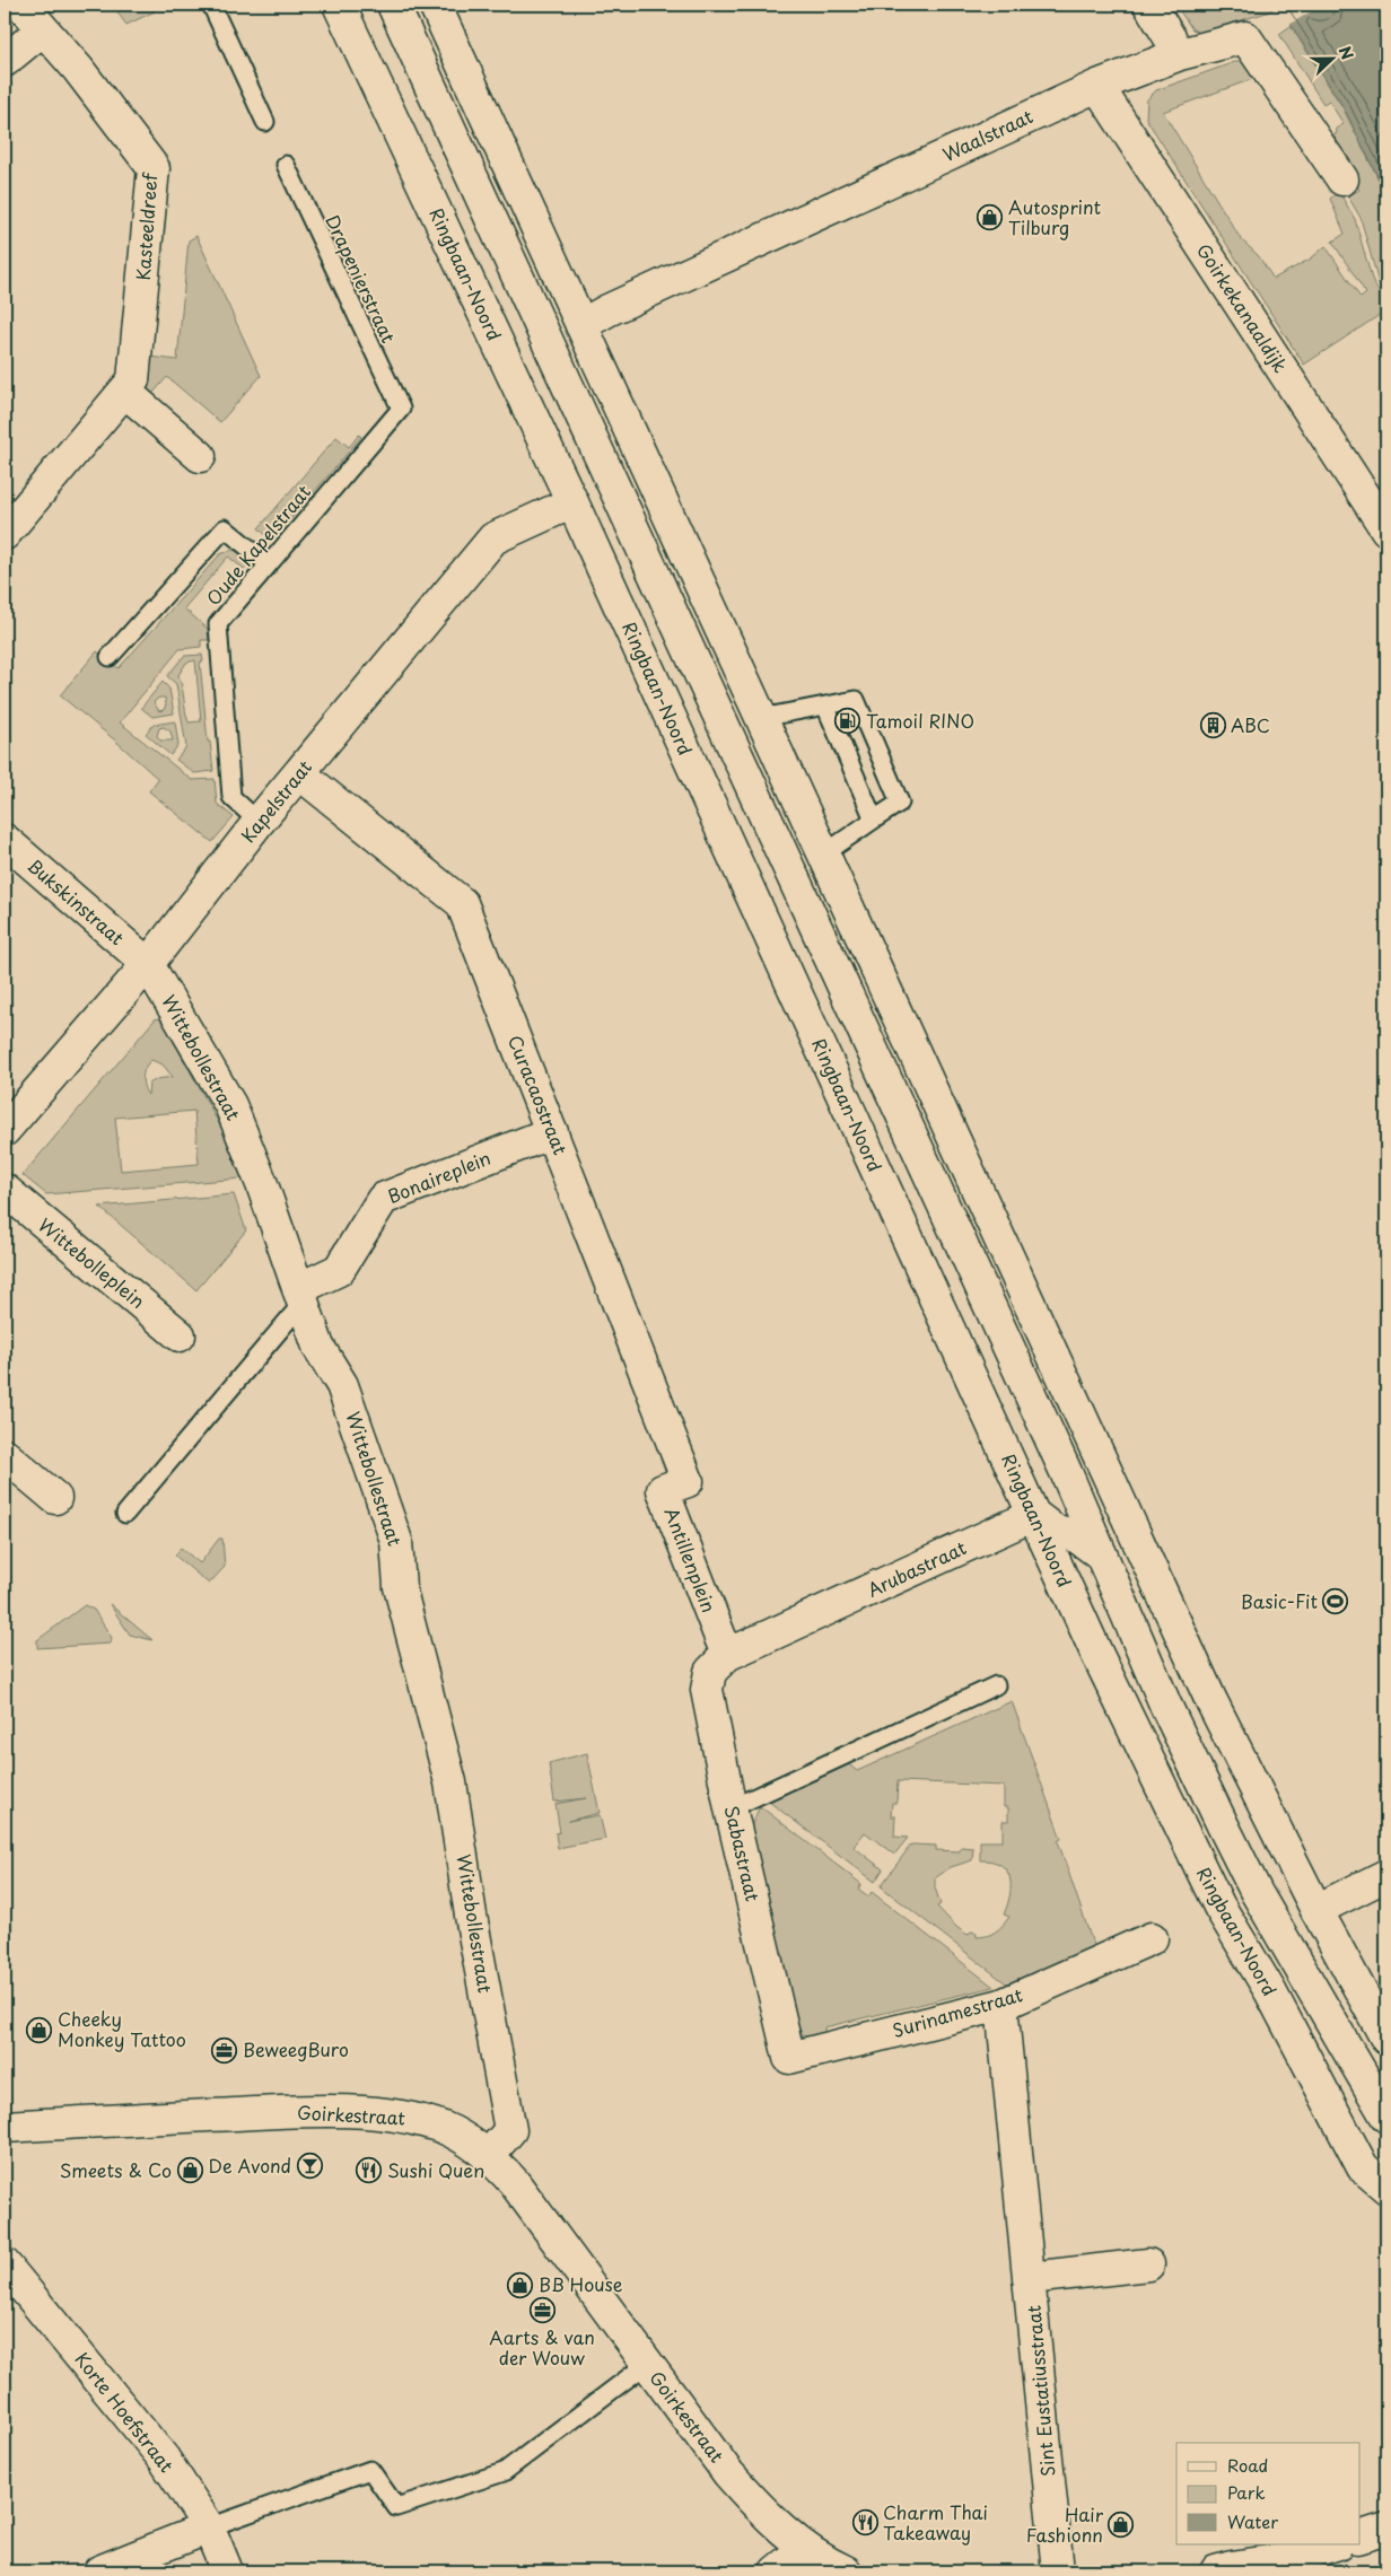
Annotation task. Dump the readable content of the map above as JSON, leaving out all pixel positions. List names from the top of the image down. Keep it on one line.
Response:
{"streets":{"street":["Waalstraat","Kasteeldreef","Ringbaan-Noord","Goirkekanaaldijk","Kapelstraat","Bukskinstraat","Wittebollestraat","Curacaostraat","Bonaireplein","Wittebolleplein","Antillenplein","Arubastraat","Sabastraat","Surinamestraat","Goirkestraat","Sint Eustatiusstraat","Korte Hoefstraat"],"lane":["Drapenierstraat","Oude Kapelstraat"]},"crossings":[["Waalstraat","Goirkekanaaldijk"],["Ringbaan-Noord","Kapelstraat"],["Ringbaan-Noord","Arubastraat"],["Drapenierstraat","Oude Kapelstraat"],["Oude Kapelstraat","Kapelstraat"],["Kapelstraat","Bukskinstraat"],["Kapelstraat","Wittebollestraat"],["Kapelstraat","Curacaostraat"],["Bukskinstraat","Wittebollestraat"],["Wittebollestraat","Bonaireplein"],["Wittebollestraat","Goirkestraat"],["Curacaostraat","Bonaireplein"],["Curacaostraat","Antillenplein"],["Antillenplein","Arubastraat"],["Antillenplein","Sabastraat"],["Arubastraat","Sabastraat"],["Sabastraat","Surinamestraat"],["Surinamestraat","Sint Eustatiusstraat"]],"places":{"shop":["Autosprint Tilburg","Cheeky Monkey Tattoo","Smeets & Co","BB House","Hair Fashionn"],"fuel station":["Tamoil RINO"],"building":["ABC"],"sports":["Basic-Fit"],"office":["BeweegBuro","Aarts & van der Wouw"],"bar":["De Avond"],"restaurant":["Sushi Quen","Charm Thai Takeaway"]},"legend":["Road","Park","Water"],"north":"right"}
